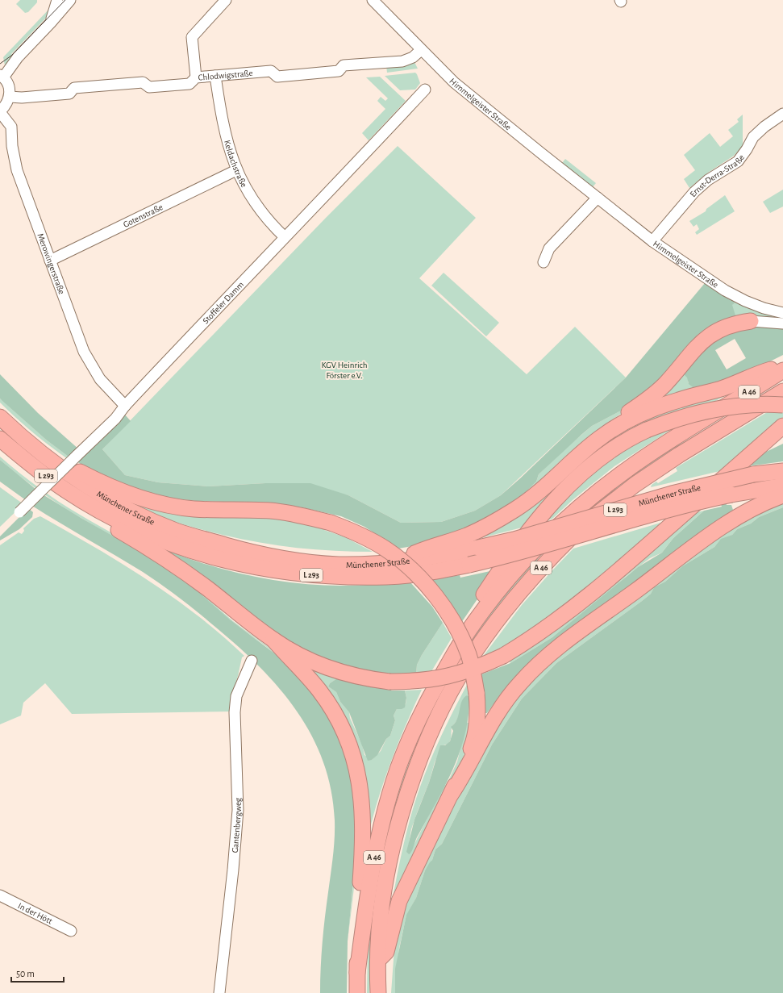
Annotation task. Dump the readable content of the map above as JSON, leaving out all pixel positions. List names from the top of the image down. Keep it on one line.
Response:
{"streets":{"highway":["A 46","L 293","Münchener Straße"],"street":["Chlodwigstraße","Himmelgeister Straße","Keldachstraße","Ernst-Derra-Straße","Gotenstraße","Merowingerstraße","Stoffeler Damm","Gantenbergweg","In der Hött"]},"crossings":[["Chlodwigstraße","Himmelgeister Straße"],["Chlodwigstraße","Keldachstraße"],["Himmelgeister Straße","Ernst-Derra-Straße"],["Keldachstraße","Gotenstraße"],["Keldachstraße","Stoffeler Damm"],["Gotenstraße","Merowingerstraße"],["Merowingerstraße","Stoffeler Damm"],["L 293","Münchener Straße"]],"parks":["KGV Heinrich Förster e.V."],"scale_bar":"50 m"}
